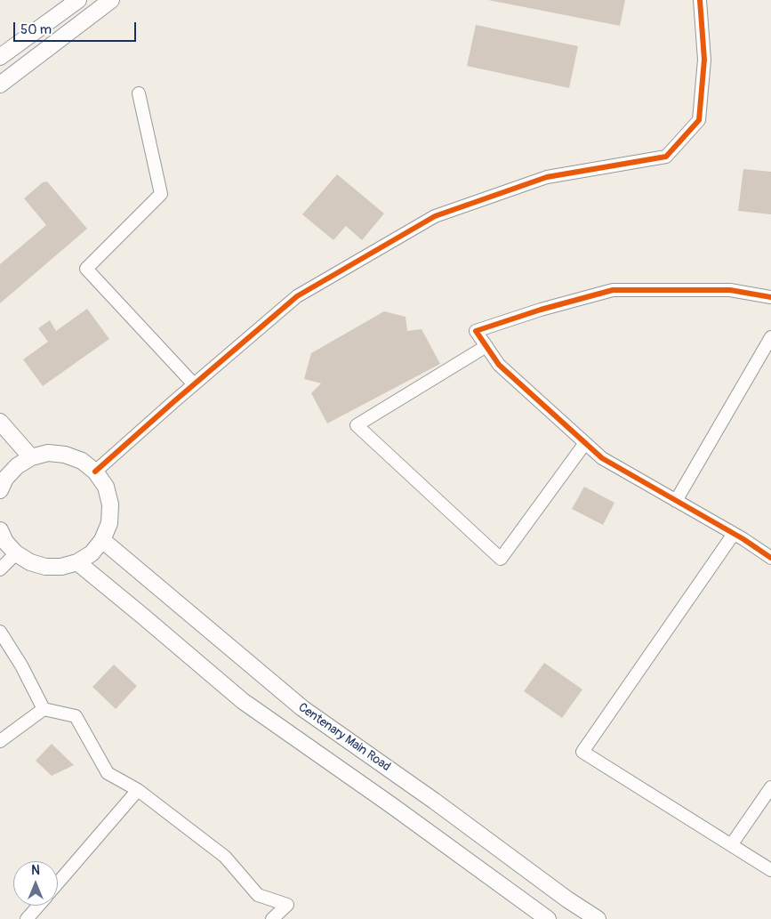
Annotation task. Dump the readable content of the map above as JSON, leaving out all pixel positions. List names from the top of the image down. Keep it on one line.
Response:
{"streets":{"street":["Centenary Main Road"]},"scale_bar":"50 m","north":"top"}
